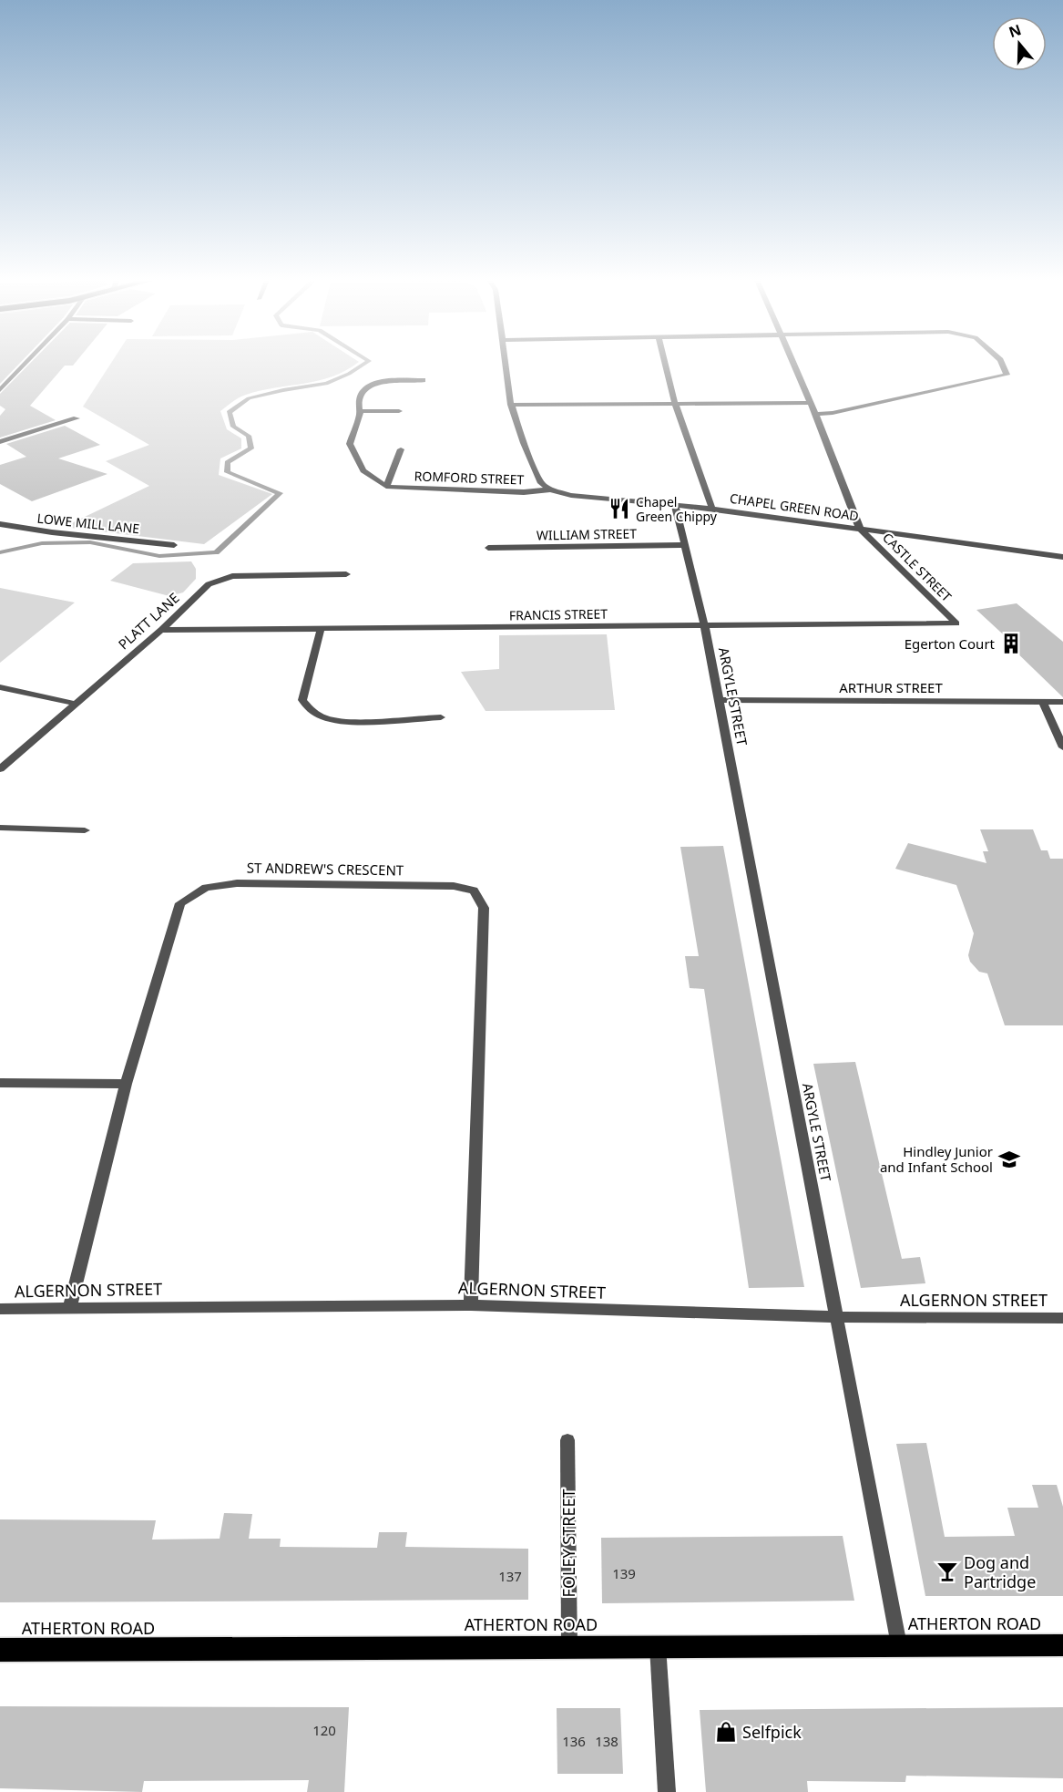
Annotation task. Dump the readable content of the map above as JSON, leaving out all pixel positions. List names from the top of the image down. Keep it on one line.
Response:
{"streets":{"highway":["ATHERTON ROAD"],"street":["ROMFORD STREET","CHAPEL GREEN ROAD","LOWE MILL LANE","WILLIAM STREET","CASTLE STREET","FRANCIS STREET","PLATT LANE","ARTHUR STREET","ARGYLE STREET","ST ANDREW'S CRESCENT","ALGERNON STREET","FOLEY STREET"]},"crossings":[["ROMFORD STREET","CHAPEL GREEN ROAD"],["CHAPEL GREEN ROAD","CASTLE STREET"],["CHAPEL GREEN ROAD","ARGYLE STREET"],["WILLIAM STREET","ARGYLE STREET"],["CASTLE STREET","FRANCIS STREET"],["FRANCIS STREET","PLATT LANE"],["FRANCIS STREET","ARGYLE STREET"],["ARTHUR STREET","ARGYLE STREET"],["ARGYLE STREET","ALGERNON STREET"],["ARGYLE STREET","ATHERTON ROAD"],["ST ANDREW'S CRESCENT","ALGERNON STREET"],["FOLEY STREET","ATHERTON ROAD"]],"places":{"restaurant":["Chapel Green Chippy"],"building":["Egerton Court"],"school or university":["Hindley Junior and Infant School"],"bar":["Dog and Partridge"],"shop":["Selfpick"]},"house_numbers":["139","137","120","136","138"],"north":"top"}
